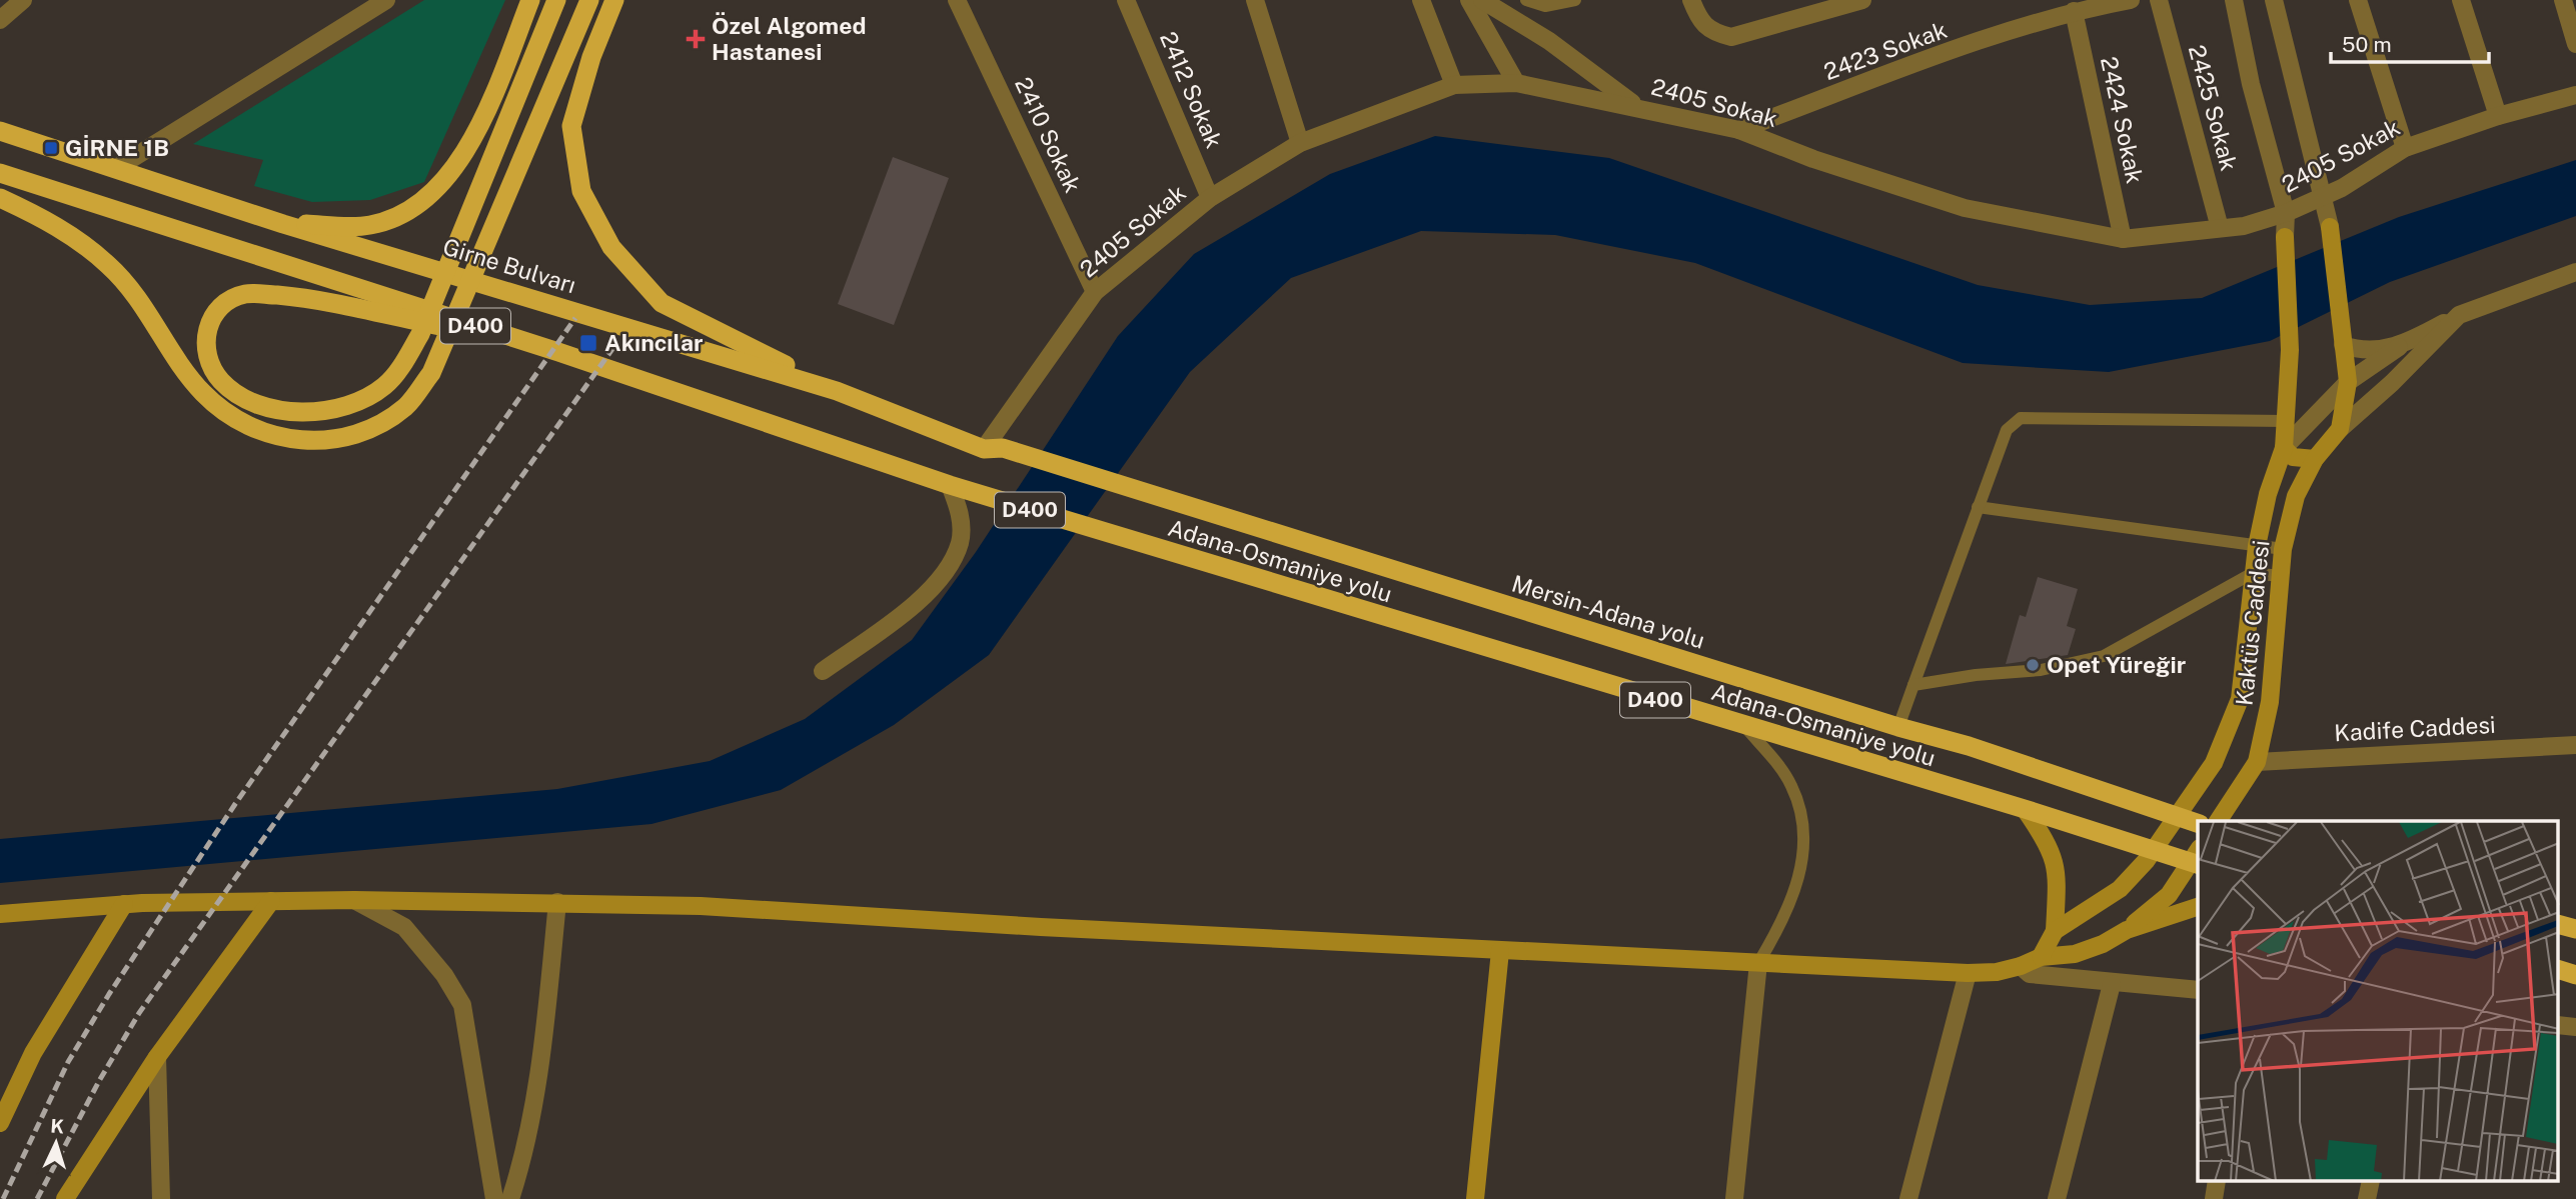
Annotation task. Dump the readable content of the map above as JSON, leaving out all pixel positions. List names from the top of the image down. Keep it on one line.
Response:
{"streets":{"highway":["Girne Bulvarı","D400","Adana-Osmaniye yolu","Mersin-Adana yolu"],"main road":["Kaktüs Caddesi"],"street":["2423 Sokak","2412 Sokak","2405 Sokak","2425 Sokak","2424 Sokak","2410 Sokak","Kadife Caddesi"]},"crossings":[["2423 Sokak","2405 Sokak"],["2423 Sokak","2424 Sokak"],["2412 Sokak","2405 Sokak"],["2405 Sokak","2425 Sokak"],["2405 Sokak","2424 Sokak"],["2405 Sokak","2410 Sokak"],["2405 Sokak","Girne Bulvarı"],["2405 Sokak","Mersin-Adana yolu"],["Girne Bulvarı","Mersin-Adana yolu"],["D400","Adana-Osmaniye yolu"],["Kaktüs Caddesi","Kadife Caddesi"]],"places":{"health":["Özel Algomed Hastanesi"],"transit":["GİRNE 1B","Akıncılar"],"other":["Opet Yüreğir"]},"scale_bar":"50 m","north":"top"}
